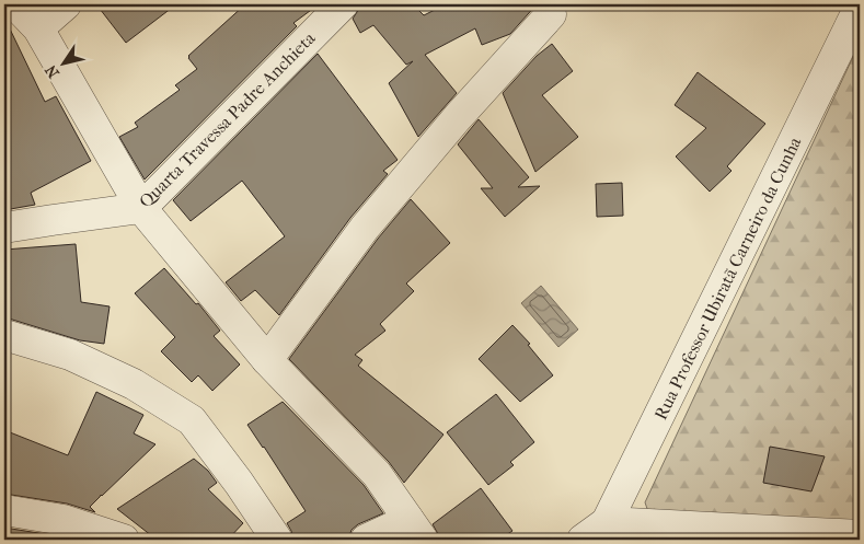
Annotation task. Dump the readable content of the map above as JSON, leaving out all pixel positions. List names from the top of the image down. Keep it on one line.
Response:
{"streets":{"street":["Quarta Travessa Padre Anchieta","Rua Professor Ubiratã Carneiro da Cunha"]},"north":"bottom left"}
